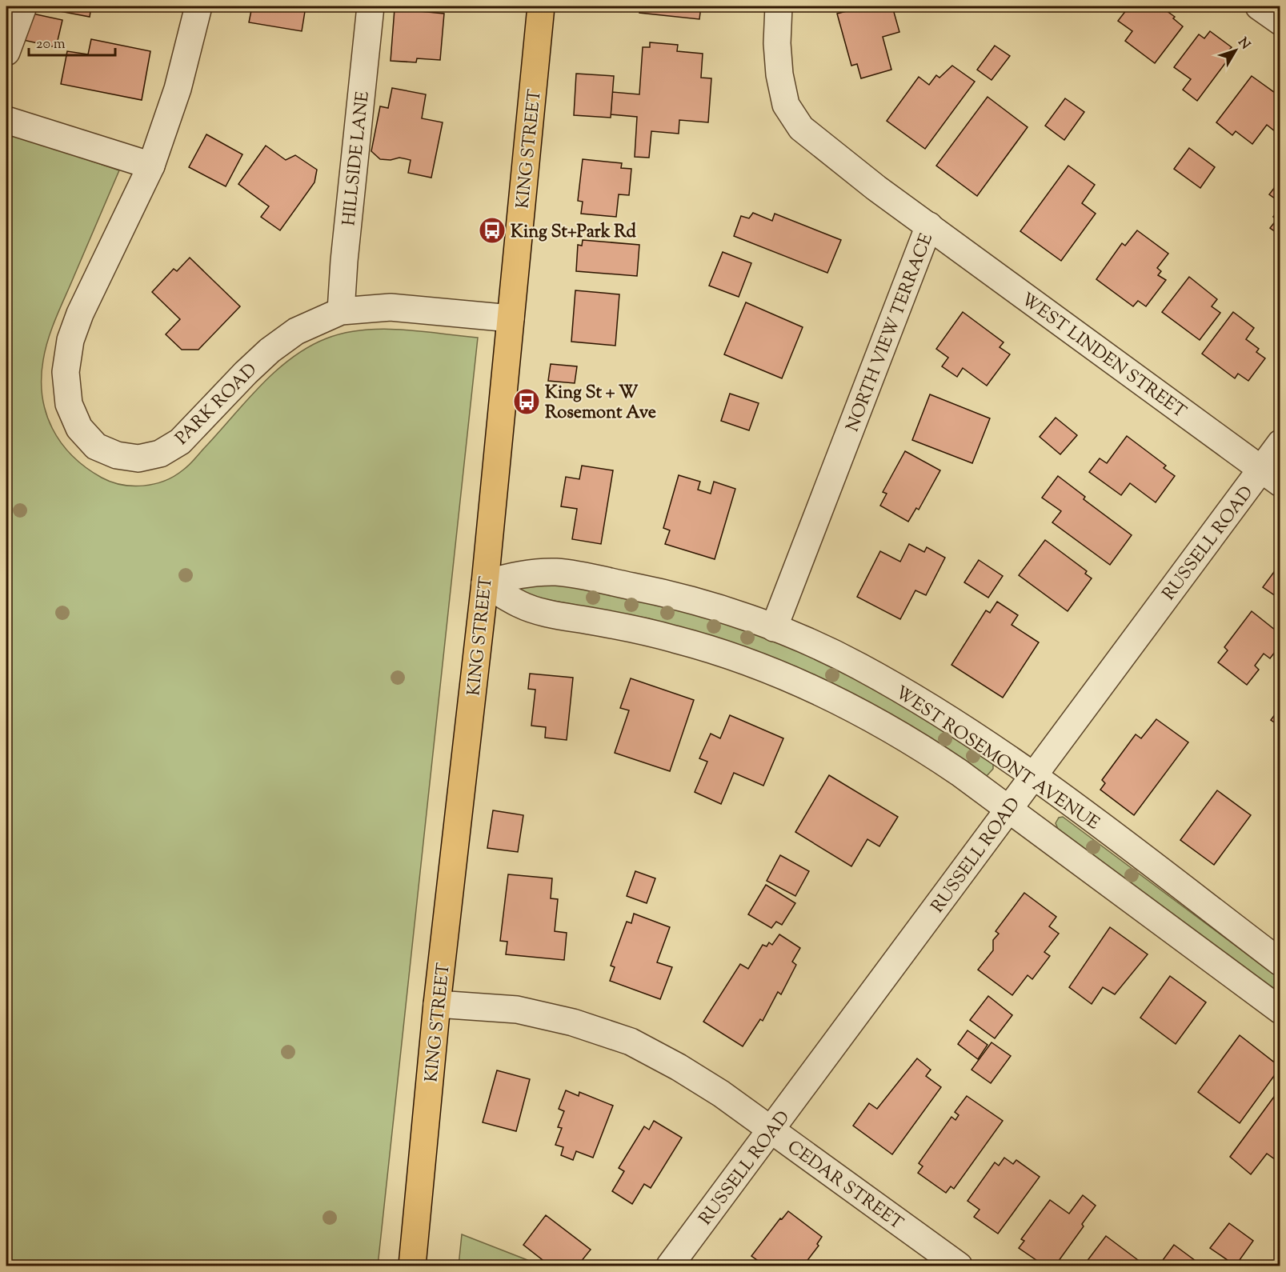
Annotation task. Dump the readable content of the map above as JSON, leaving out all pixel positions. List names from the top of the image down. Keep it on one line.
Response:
{"streets":{"main road":["KING STREET"],"street":["HILLSIDE LANE","NORTH VIEW TERRACE","WEST LINDEN STREET","PARK ROAD","RUSSELL ROAD","WEST ROSEMONT AVENUE","CEDAR STREET"]},"crossings":[["KING STREET","PARK ROAD"],["KING STREET","WEST ROSEMONT AVENUE"],["KING STREET","CEDAR STREET"],["HILLSIDE LANE","PARK ROAD"],["NORTH VIEW TERRACE","WEST LINDEN STREET"],["NORTH VIEW TERRACE","WEST ROSEMONT AVENUE"],["WEST LINDEN STREET","RUSSELL ROAD"],["RUSSELL ROAD","WEST ROSEMONT AVENUE"],["RUSSELL ROAD","CEDAR STREET"]],"places":{"bus stop":["King St+Park Rd","King St + W Rosemont Ave"]},"scale_bar":"20 m","north":"top right"}
